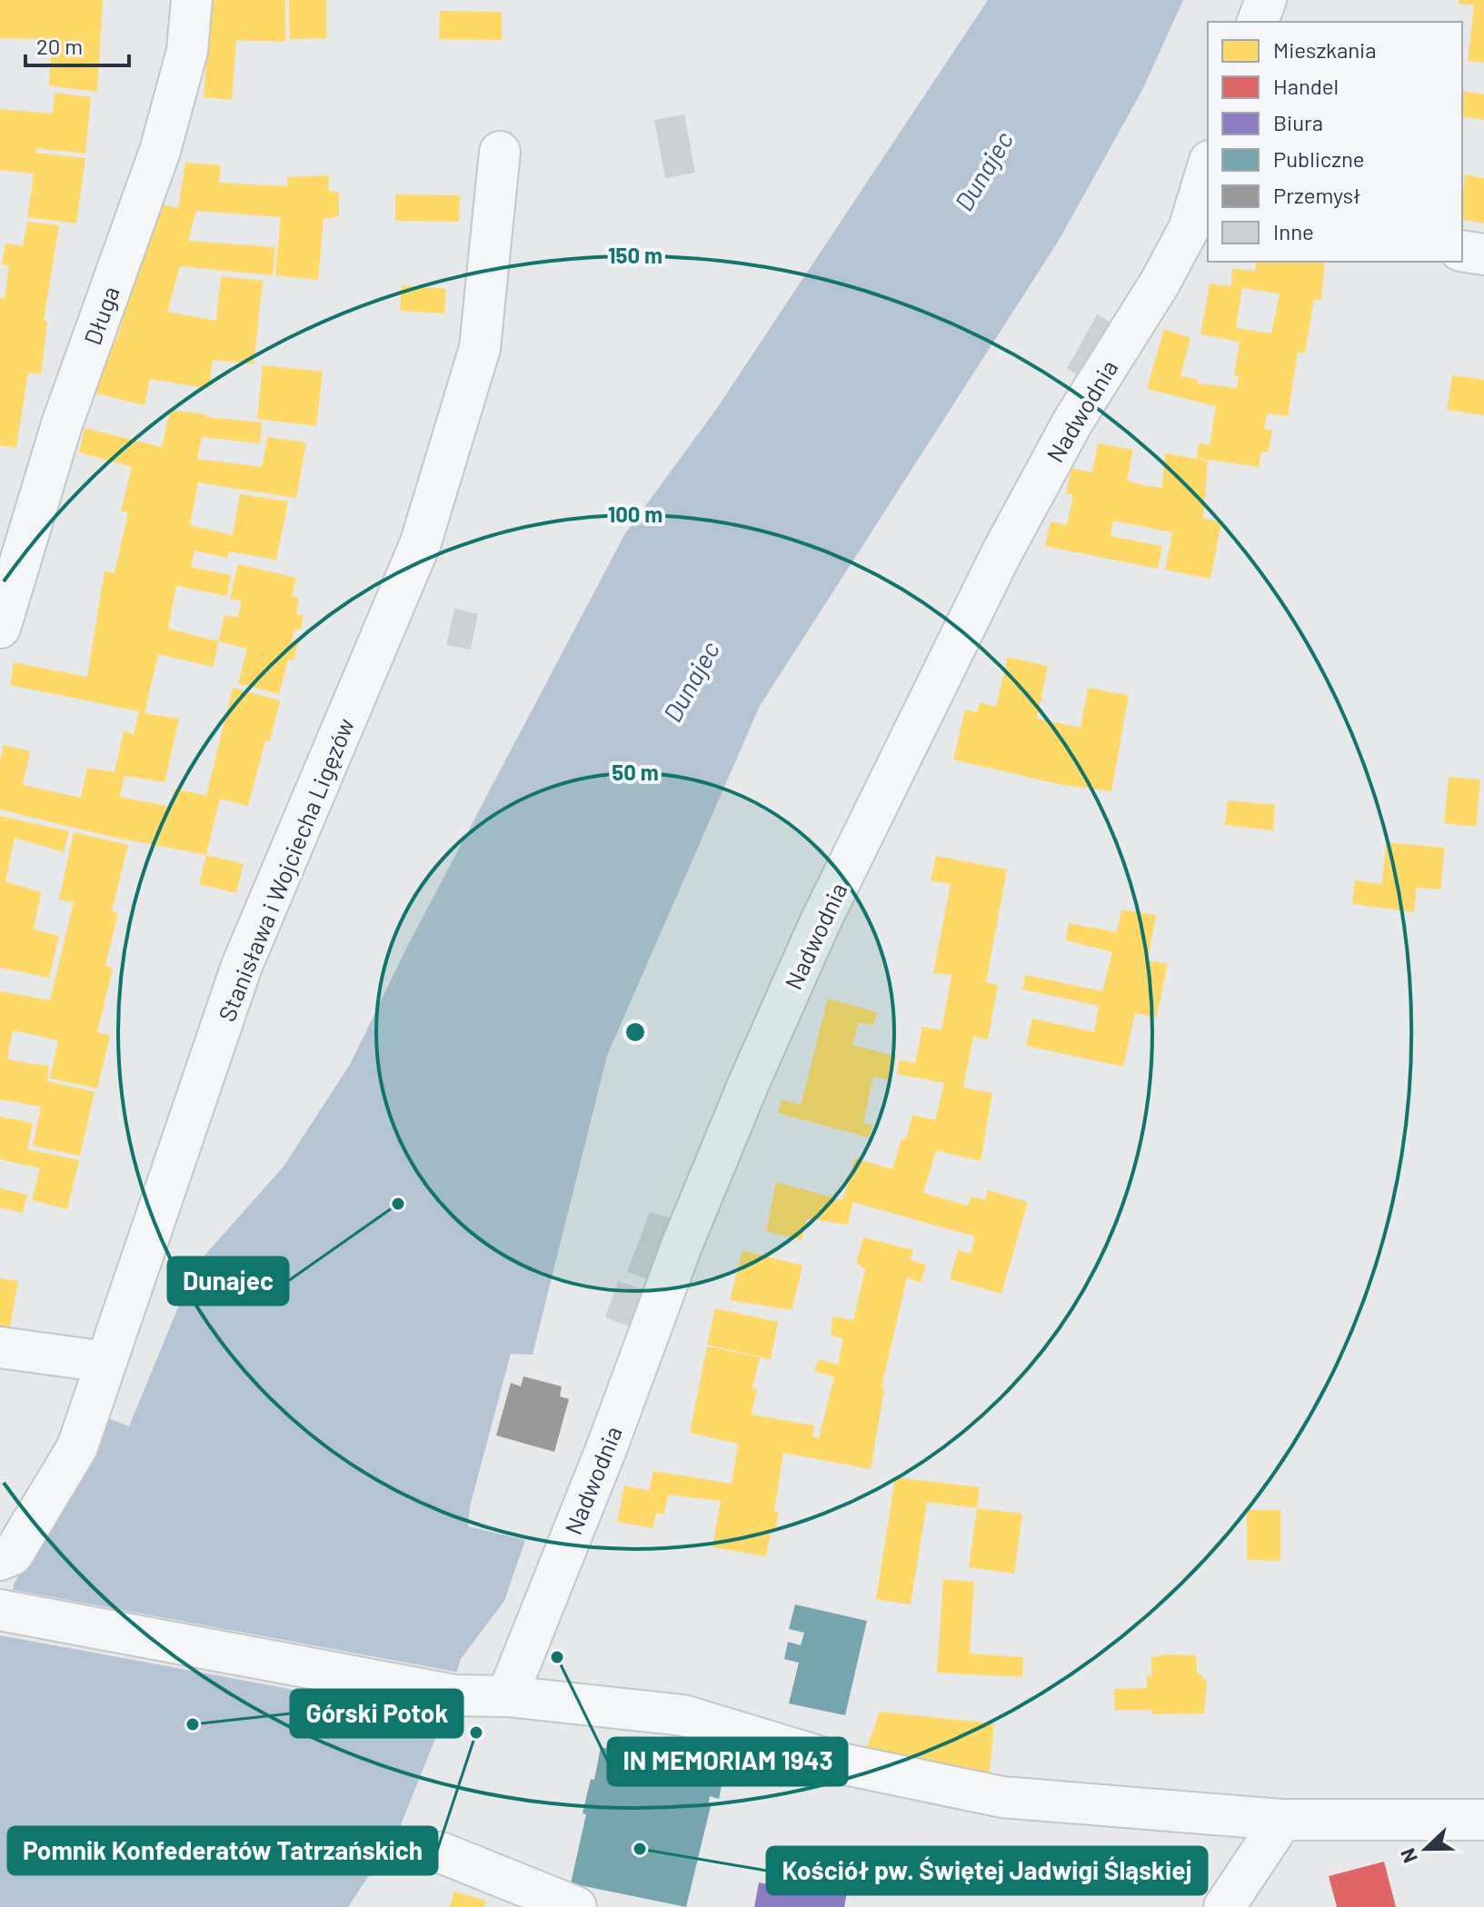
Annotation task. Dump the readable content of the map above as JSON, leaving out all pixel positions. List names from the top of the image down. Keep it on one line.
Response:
{"streets":{"street":["Długa","Nadwodnia","Stanisława i Wojciecha Ligęzów"]},"water":["Dunajec"],"places":["Dunajec","IN MEMORIAM 1943","Górski Potok","Pomnik Konfederatów Tatrzańskich","Kościół pw. Świętej Jadwigi Śląskiej"],"legend":["Mieszkania","Handel","Biura","Publiczne","Przemysł","Inne"],"scale_bar":"20 m","north":"left","rings":["150 m","100 m","50 m"]}
